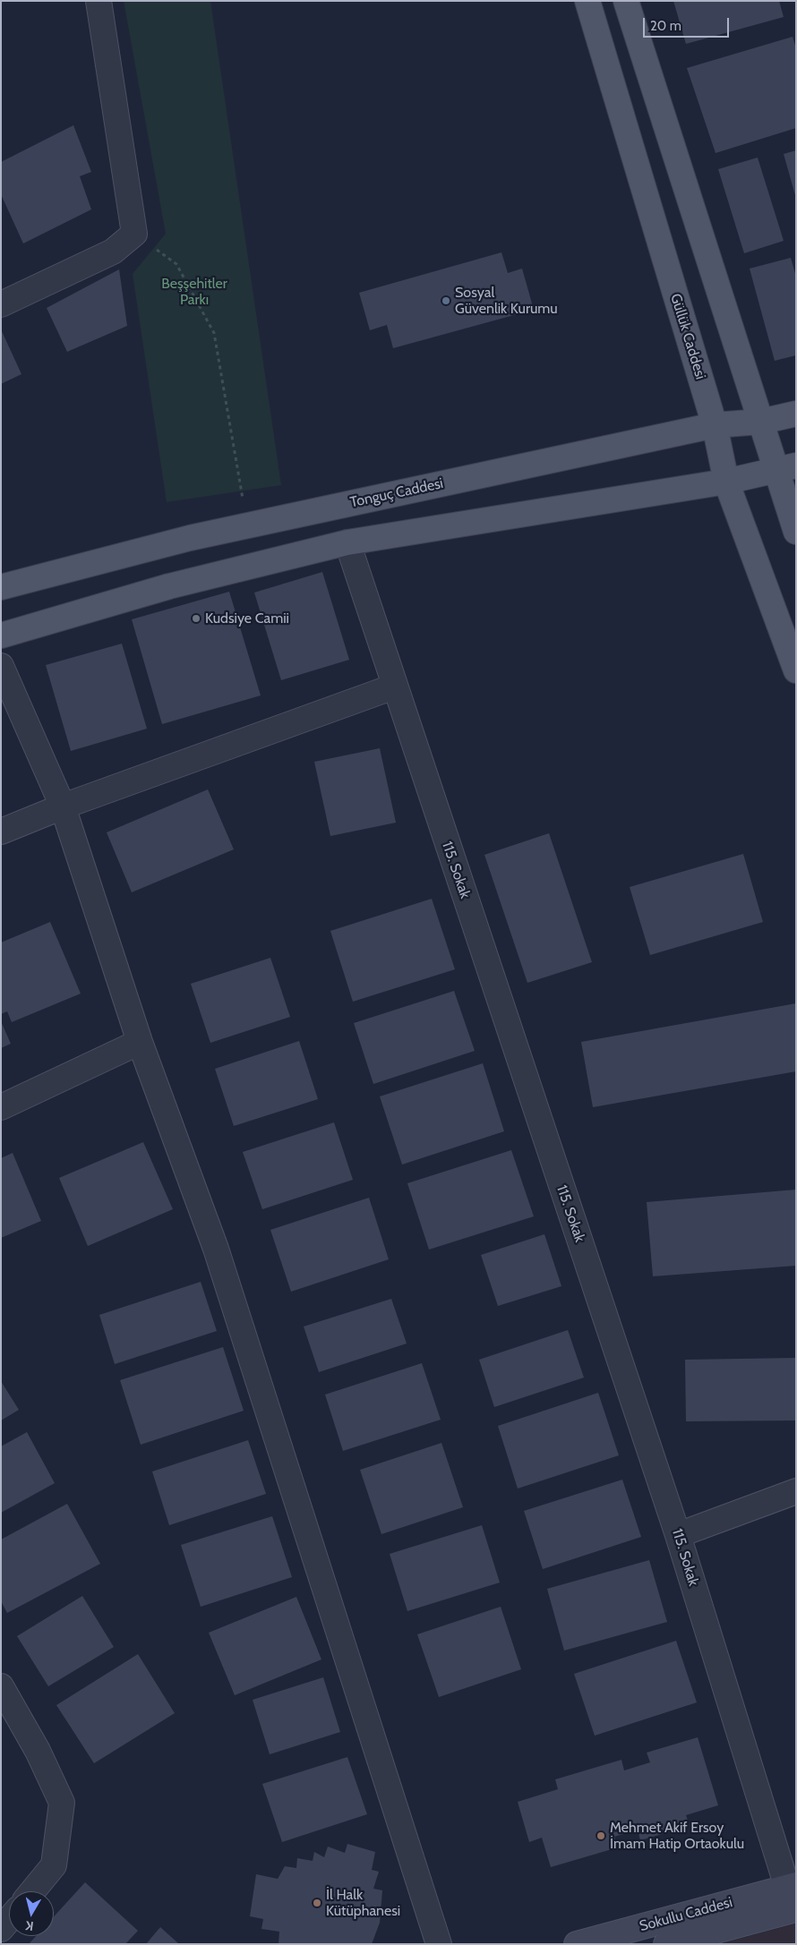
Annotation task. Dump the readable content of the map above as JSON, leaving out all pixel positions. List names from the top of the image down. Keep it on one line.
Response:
{"streets":{"main road":["Güllük Caddesi","Tonguç Caddesi","Sokullu Caddesi"],"street":["115. Sokak"]},"crossings":[["Güllük Caddesi","Tonguç Caddesi"],["115. Sokak","Sokullu Caddesi"]],"parks":["Beşşehitler Parkı"],"places":["Sosyal Güvenlik Kurumu","Kudsiye Camii","Mehmet Akif Ersoy İmam Hatip Ortaokulu","İl Halk Kütüphanesi"],"scale_bar":"20 m","north":"bottom"}
